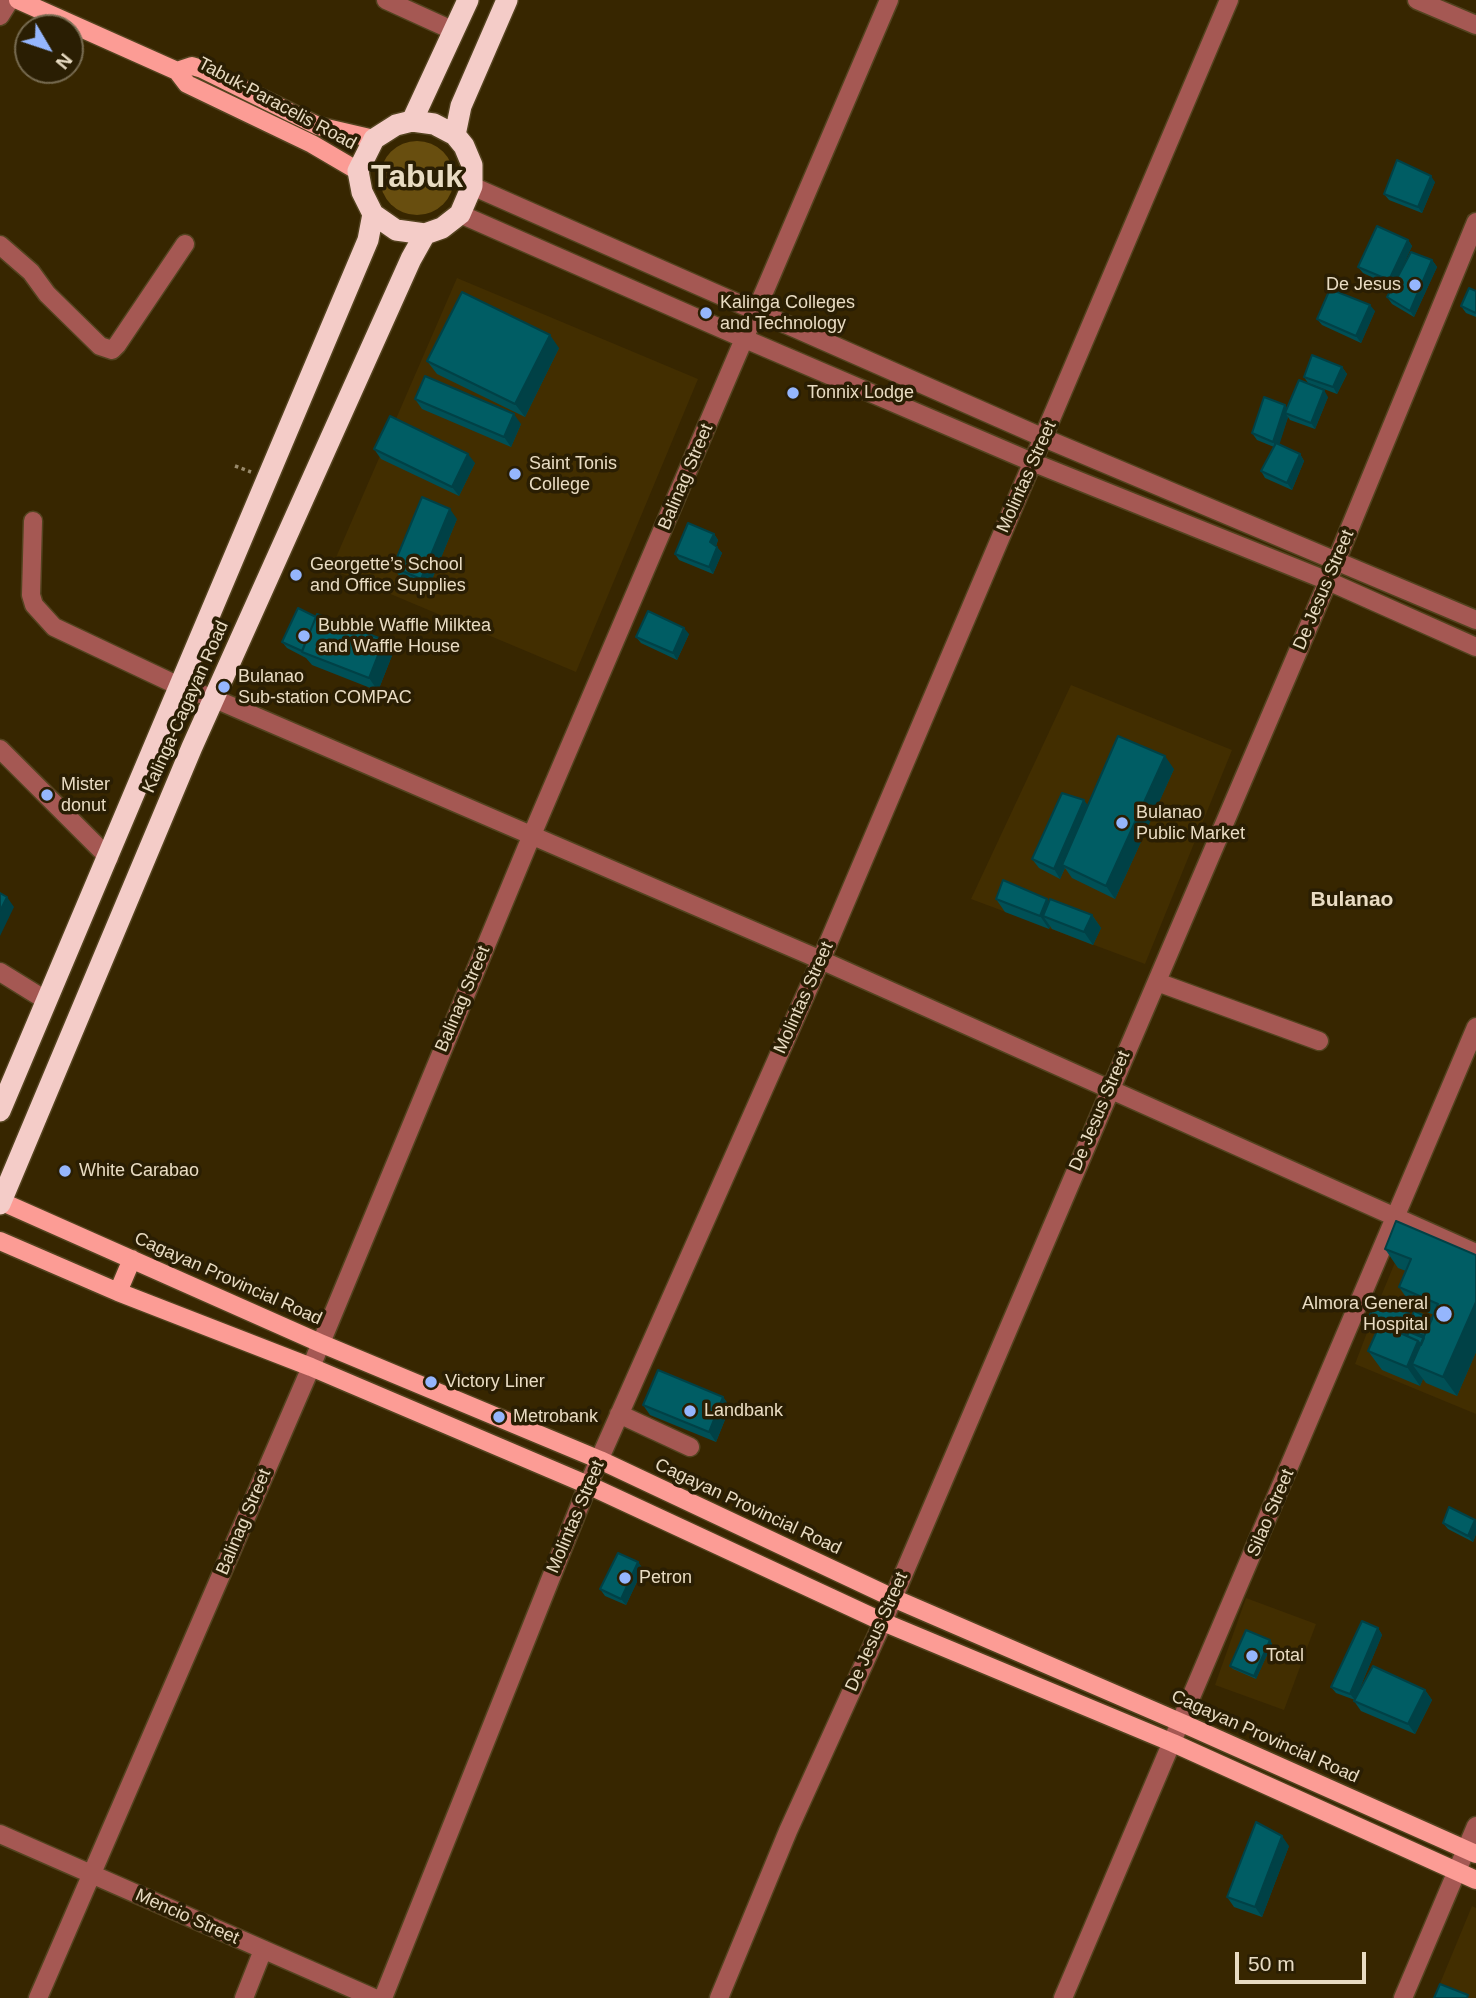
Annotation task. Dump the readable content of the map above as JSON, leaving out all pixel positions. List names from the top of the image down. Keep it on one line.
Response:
{"streets":{"highway":["Kalinga-Cagayan Road"],"main road":["Tabuk-Paracelis Road","Cagayan Provincial Road"],"street":["Balinag Street","Molintas Street","De Jesus Street","Silao Street","Mencio Street"]},"crossings":[["Tabuk-Paracelis Road","Kalinga-Cagayan Road"],["Balinag Street","Cagayan Provincial Road"],["Balinag Street","Mencio Street"],["Molintas Street","Cagayan Provincial Road"],["De Jesus Street","Cagayan Provincial Road"],["Kalinga-Cagayan Road","Cagayan Provincial Road"],["Cagayan Provincial Road","Silao Street"]],"districts":["Tabuk","Bulanao"],"places":["De Jesus","Kalinga Colleges and Technology","Tonnix Lodge","Saint Tonis College","Georgette’s School and Office Supplies","Bubble Waffle Milktea and Waffle House","Bulanao Sub-station COMPAC","Mister donut","Bulanao Public Market","White Carabao","Almora General Hospital","Victory Liner","Landbank","Metrobank","Petron","Total"],"scale_bar":"50 m","north":"bottom right"}
